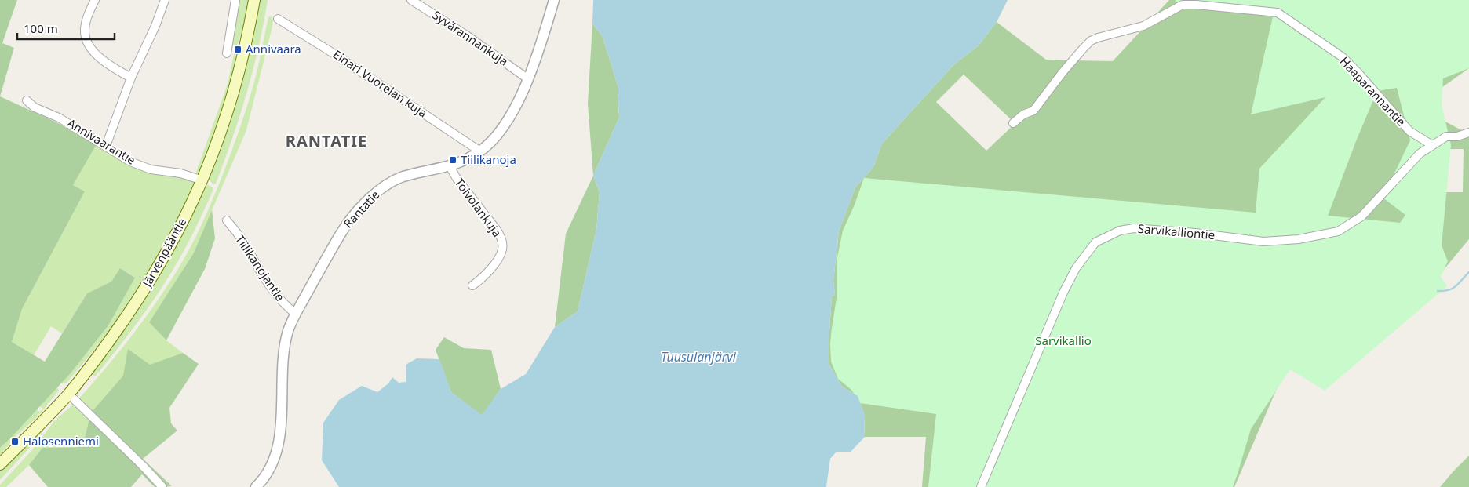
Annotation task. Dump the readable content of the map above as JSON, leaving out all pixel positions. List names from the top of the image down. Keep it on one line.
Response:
{"streets":{"main road":["Järvenpääntie"],"street":["Syvärannankuja","Einari Vuorelan kuja","Haaparannantie","Annivaarantie","Toivolankuja","Rantatie","Sarvikalliontie","Tiilikanojantie"]},"crossings":[["Syvärannankuja","Rantatie"],["Einari Vuorelan kuja","Rantatie"],["Haaparannantie","Sarvikalliontie"],["Annivaarantie","Järvenpääntie"],["Toivolankuja","Rantatie"],["Rantatie","Tiilikanojantie"]],"districts":["RANTATIE"],"water":["Tuusulanjärvi"],"parks":["Sarvikallio"],"places":{"transit":["Annivaara","Tiilikanoja","Halosenniemi"]},"scale_bar":"100 m"}
